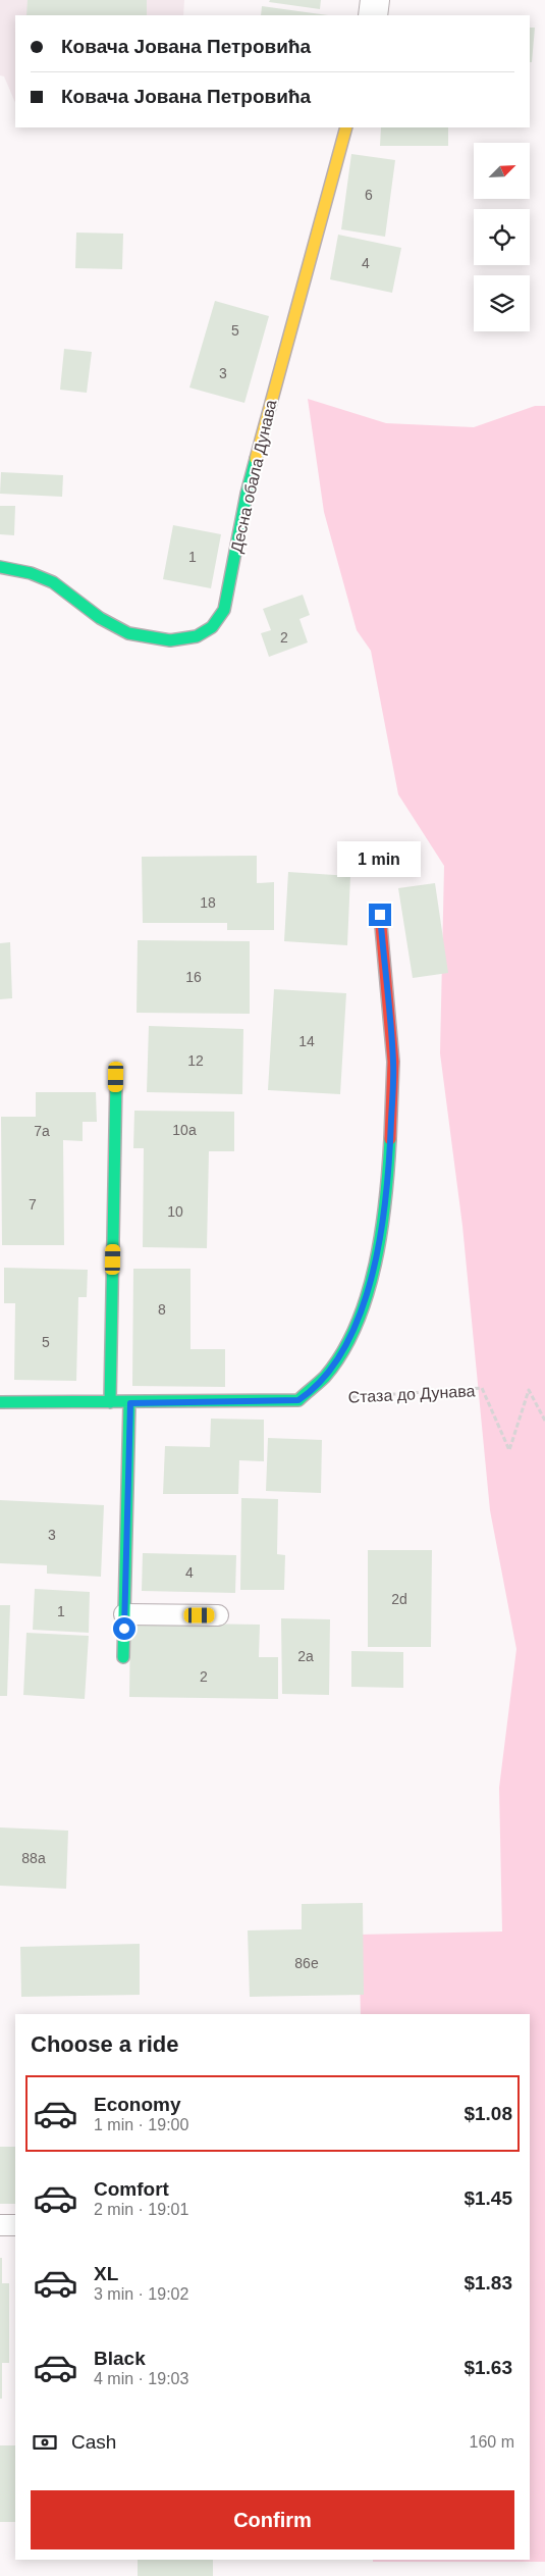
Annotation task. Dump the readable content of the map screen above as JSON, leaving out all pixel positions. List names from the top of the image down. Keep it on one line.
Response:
{"streets":{"street":["Десна обала Дунава"],"path":["Стаза до Дунава"]},"house_numbers":["6","4","5","3","1","2","18","16","14","12","10a","7a","7","10","8","5","3","4","2d","1","2a","2","88a","86e"],"north":"top right","page":{"banner":["Ковача Јована Петровића","Ковача Јована Петровића"],"bubble":"1 min","heading":"Choose a ride","list":[{"name":"Economy","note":"1 min · 19:00","value":"$1.08"},{"name":"Comfort","note":"2 min · 19:01","value":"$1.45"},{"name":"XL","note":"3 min · 19:02","value":"$1.83"},{"name":"Black","note":"4 min · 19:03","value":"$1.63"}],"pay":["Cash","160 m"],"buttons":"Confirm"}}
